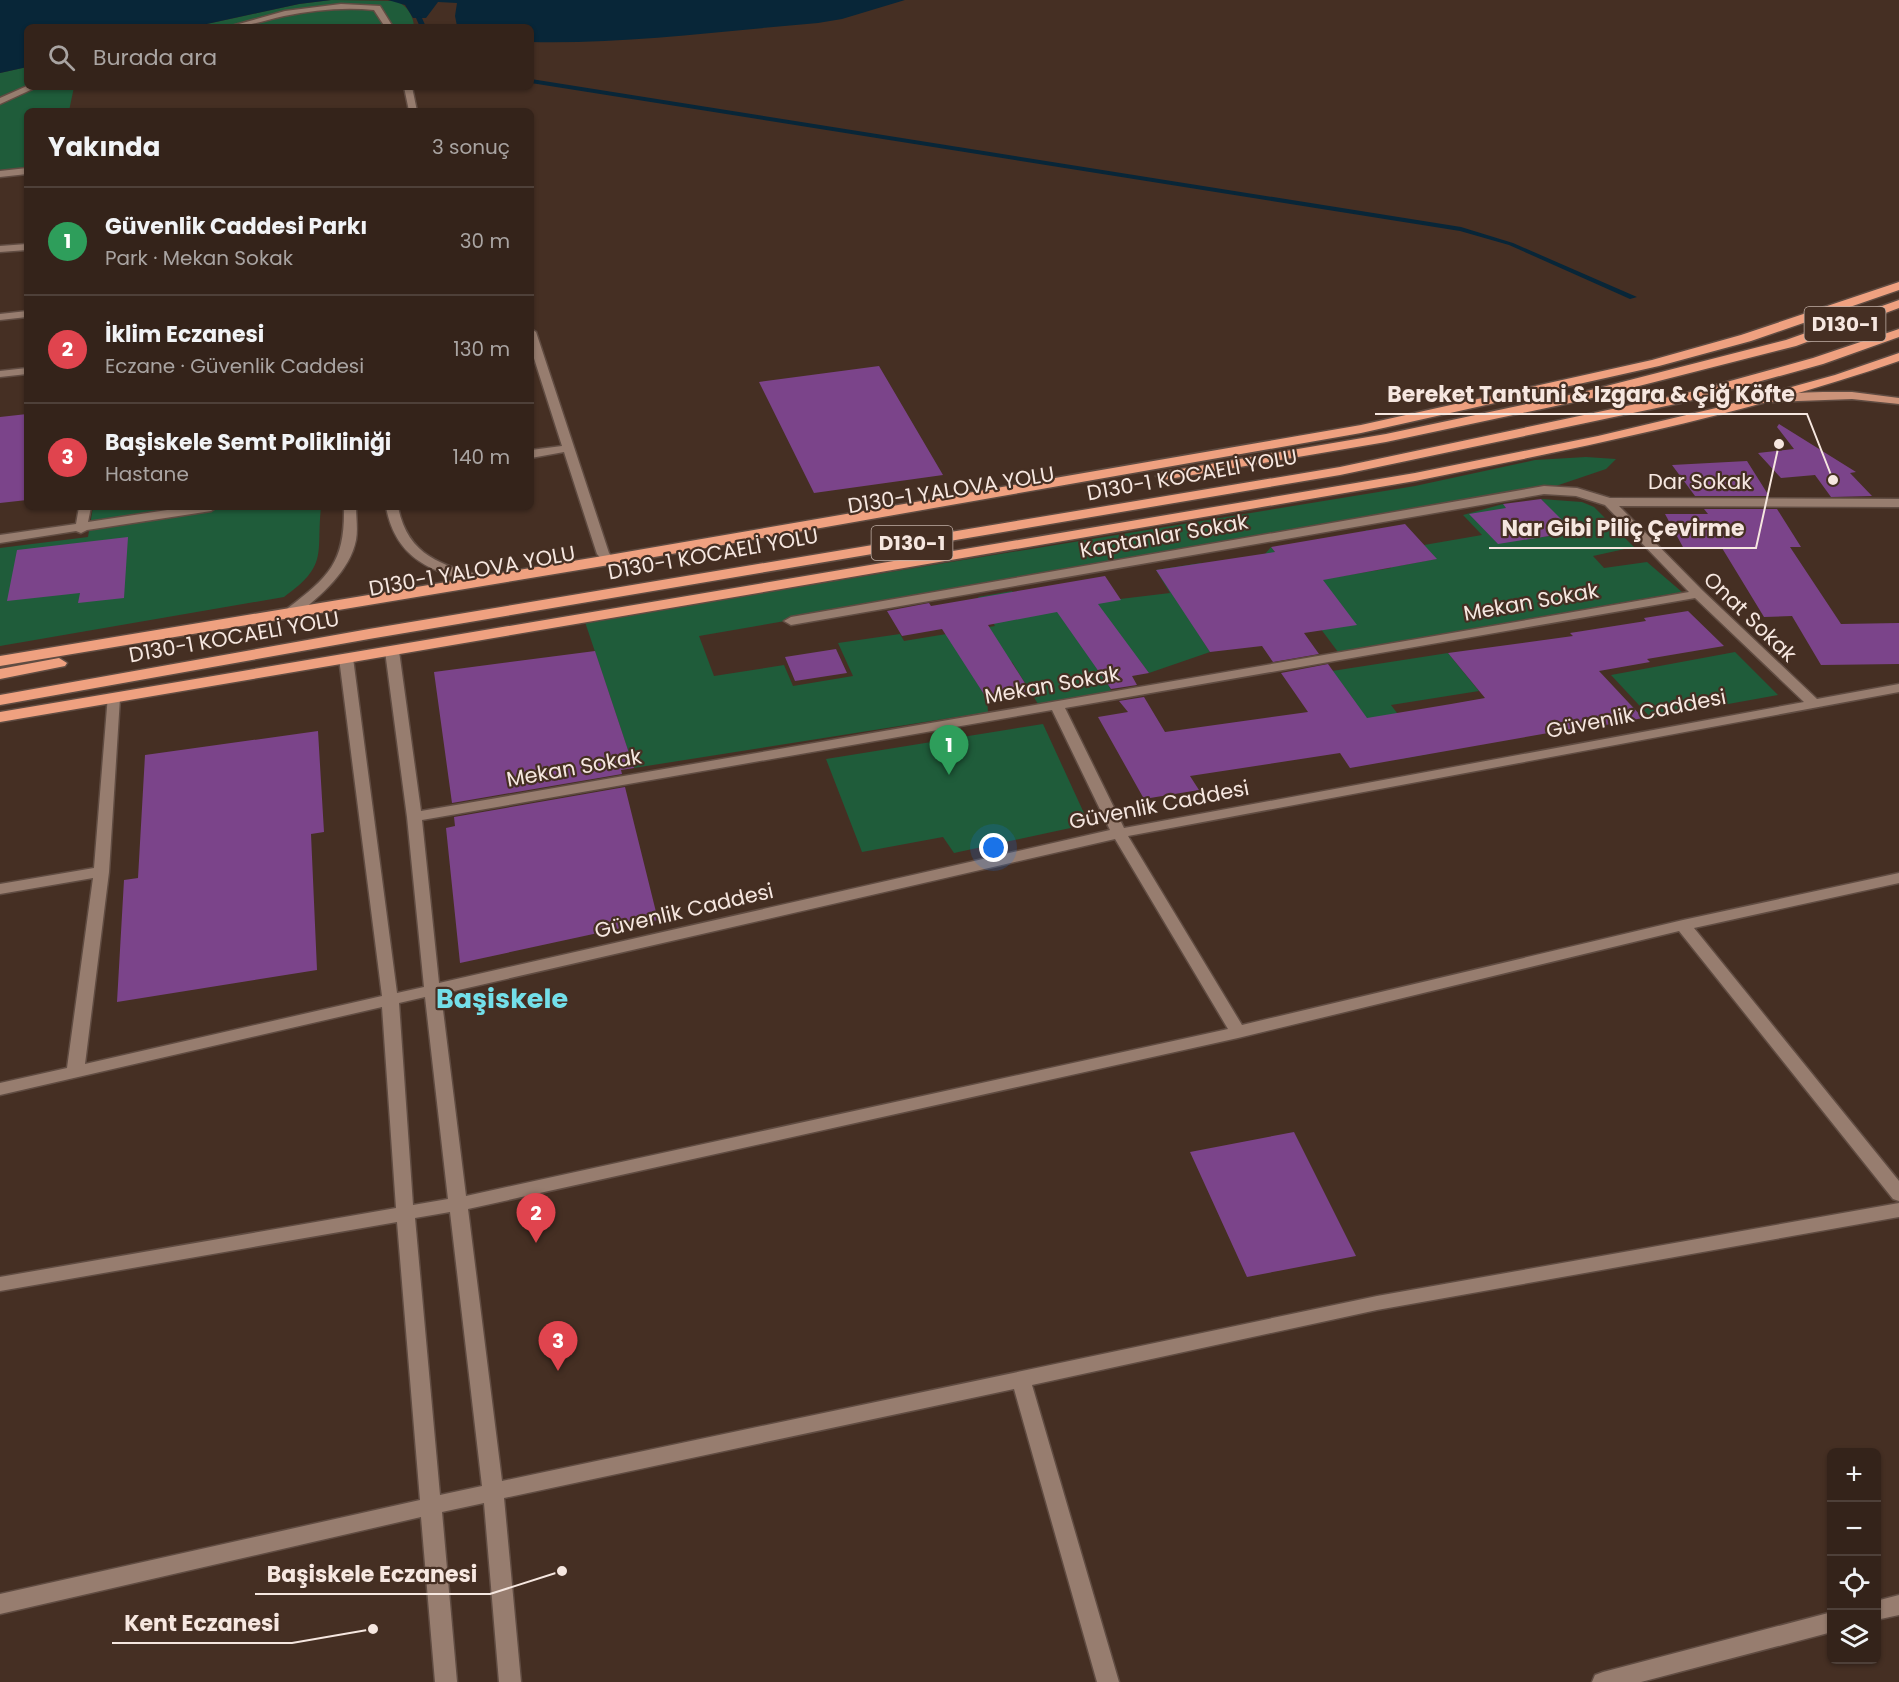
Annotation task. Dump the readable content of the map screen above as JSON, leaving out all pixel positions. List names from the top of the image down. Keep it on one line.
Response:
{"streets":{"highway":["D130-1","D130-1 KOCAELİ YOLU","D130-1 YALOVA YOLU"],"street":["Dar Sokak","Kaptanlar Sokak","Mekan Sokak","Onat Sokak","Güvenlik Caddesi"]},"crossings":[["Dar Sokak","Onat Sokak"],["Kaptanlar Sokak","Onat Sokak"],["Mekan Sokak","Onat Sokak"],["Onat Sokak","Güvenlik Caddesi"]],"districts":["Başiskele"],"places":["Nar Gibi Piliç Çevirme","Bereket Tantuni & Izgara & Çiğ Köfte","Başiskele Eczanesi","Kent Eczanesi"],"page":{"search":"Burada ara","heading":["Yakında","3 sonuç"],"list":[{"mark":"1","name":"Güvenlik Caddesi Parkı","note":"Park · Mekan Sokak","value":"30 m"},{"mark":"2","name":"İklim Eczanesi","note":"Eczane · Güvenlik Caddesi","value":"130 m"},{"mark":"3","name":"Başiskele Semt Polikliniği","note":"Hastane","value":"140 m"}],"pins":["1","2","3"],"map_buttons":["+","−"]}}
